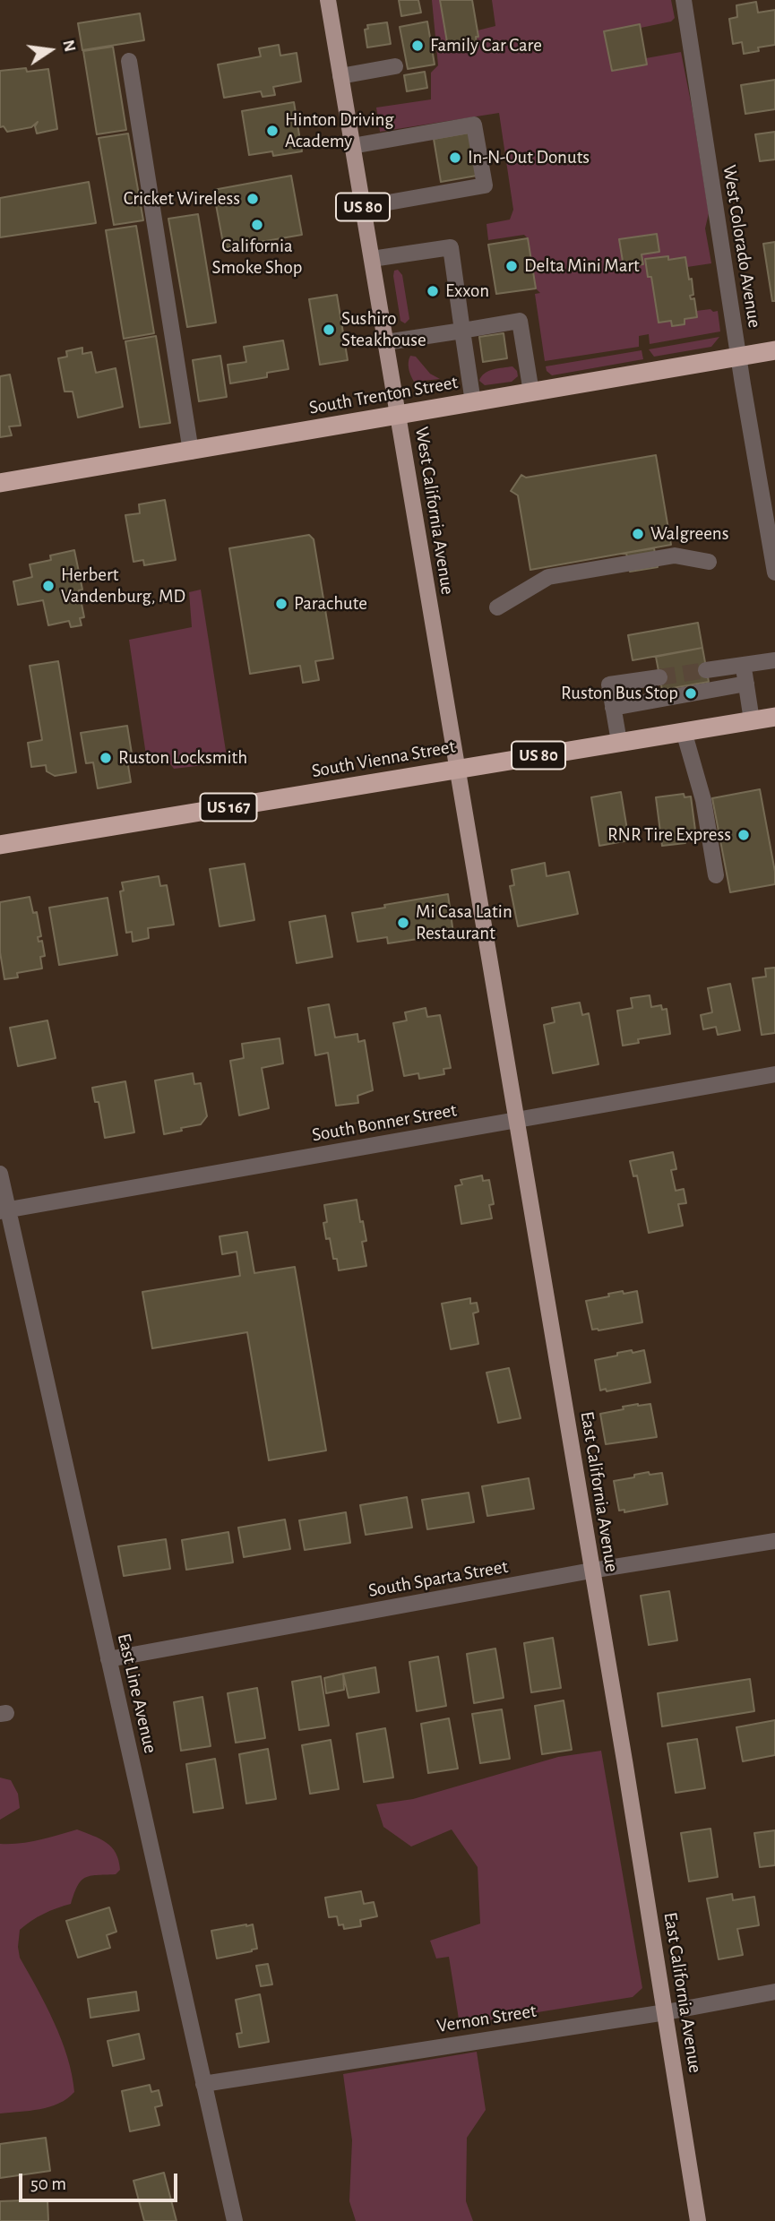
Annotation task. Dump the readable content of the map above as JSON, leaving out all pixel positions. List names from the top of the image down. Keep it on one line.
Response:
{"streets":{"highway":["US 80","South Trenton Street","South Vienna Street","US 167"],"main road":["West California Avenue","East California Avenue"],"street":["West Colorado Avenue","South Bonner Street","South Sparta Street","East Line Avenue","Vernon Street"]},"crossings":[["West Colorado Avenue","South Trenton Street"],["South Trenton Street","West California Avenue"],["West California Avenue","South Vienna Street"],["West California Avenue","East California Avenue"],["South Vienna Street","East California Avenue"],["South Bonner Street","East California Avenue"],["South Bonner Street","East Line Avenue"],["East California Avenue","South Sparta Street"],["East California Avenue","Vernon Street"],["South Sparta Street","East Line Avenue"],["East Line Avenue","Vernon Street"]],"places":["Family Car Care","Hinton Driving Academy","In-N-Out Donuts","Cricket Wireless","California Smoke Shop","Delta Mini Mart","Exxon","Sushiro Steakhouse","Walgreens","Herbert Vandenburg, MD","Parachute","Ruston Bus Stop","Ruston Locksmith","RNR Tire Express","Mi Casa Latin Restaurant"],"scale_bar":"50 m","north":"right"}
